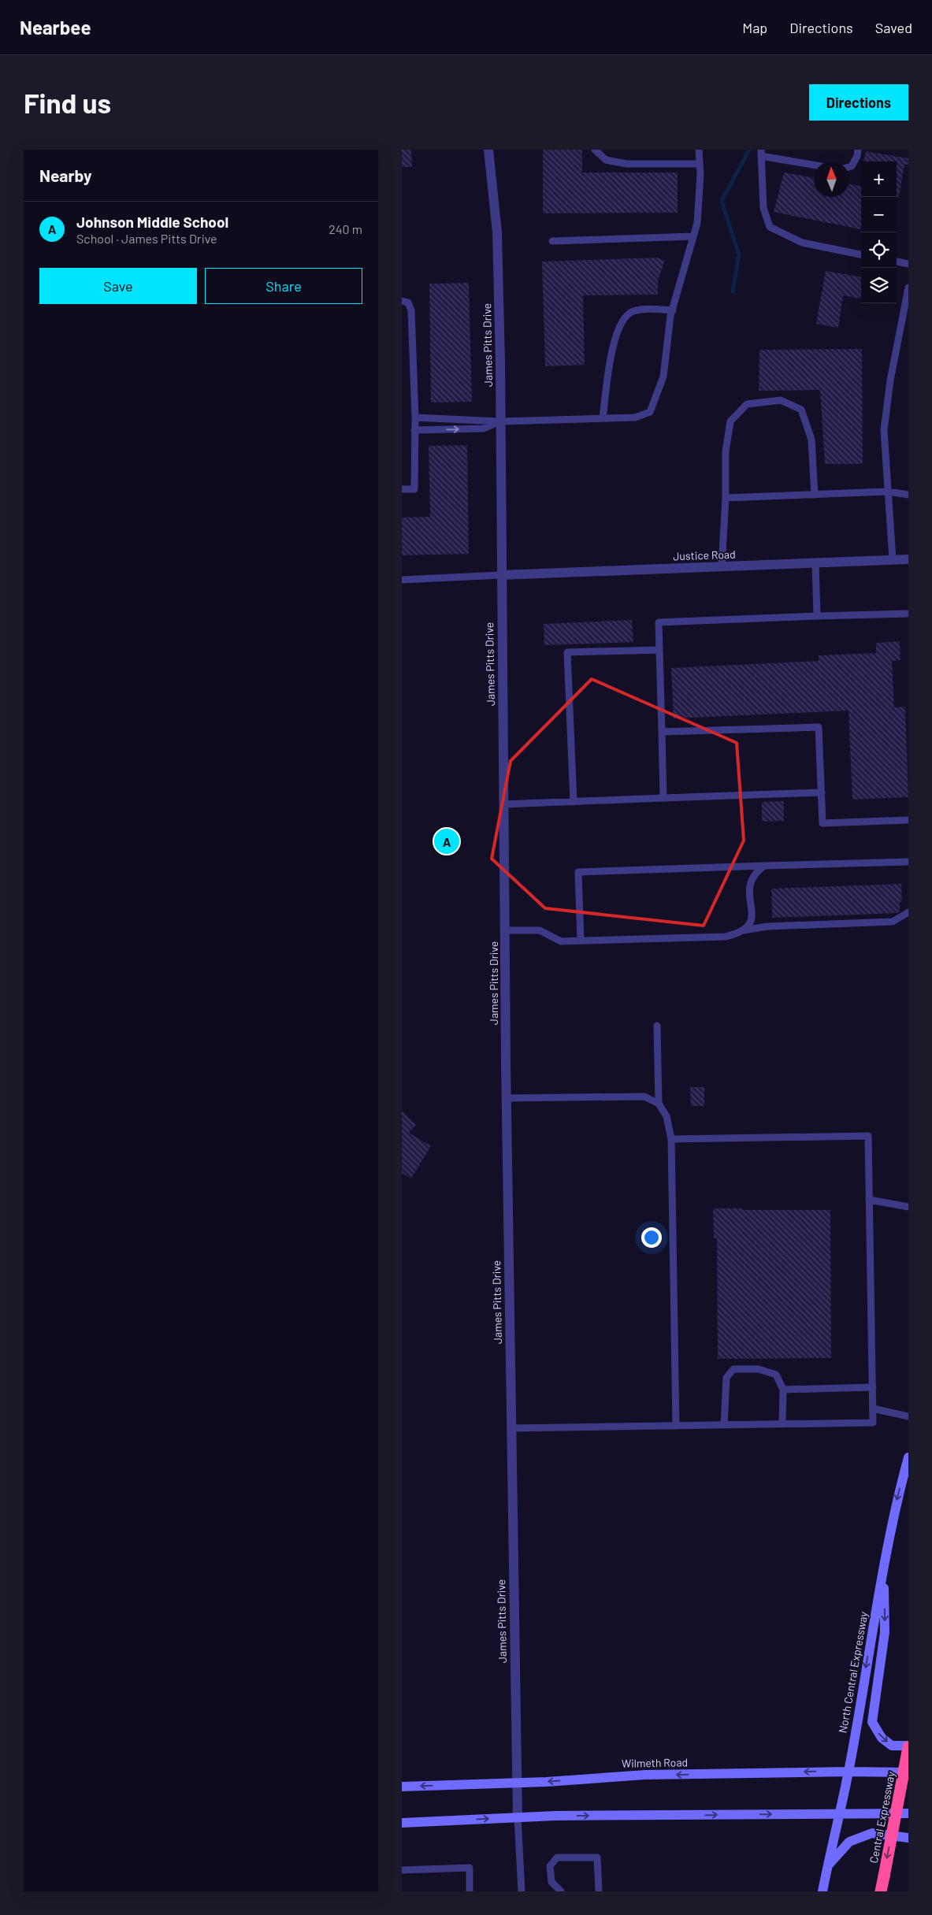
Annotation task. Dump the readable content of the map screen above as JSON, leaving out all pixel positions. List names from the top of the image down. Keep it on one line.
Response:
{"streets":{"highway":["Central Expressway"],"main road":["North Central Expressway","Wilmeth Road"],"street":["James Pitts Drive","Justice Road"]},"crossings":[["James Pitts Drive","Justice Road"],["James Pitts Drive","Wilmeth Road"],["North Central Expressway","Wilmeth Road"]],"one_way":["North Central Expressway","Central Expressway"],"north":"top","page":{"header":"Nearbee","nav":["Map","Directions","Saved"],"buttons":["Directions",["Save","Share"]],"title":"Find us","heading":"Nearby","map_buttons":["+","−"],"list":[{"mark":"A","name":"Johnson Middle School","note":"School · James Pitts Drive","value":"240 m"}],"pins":"A"}}
